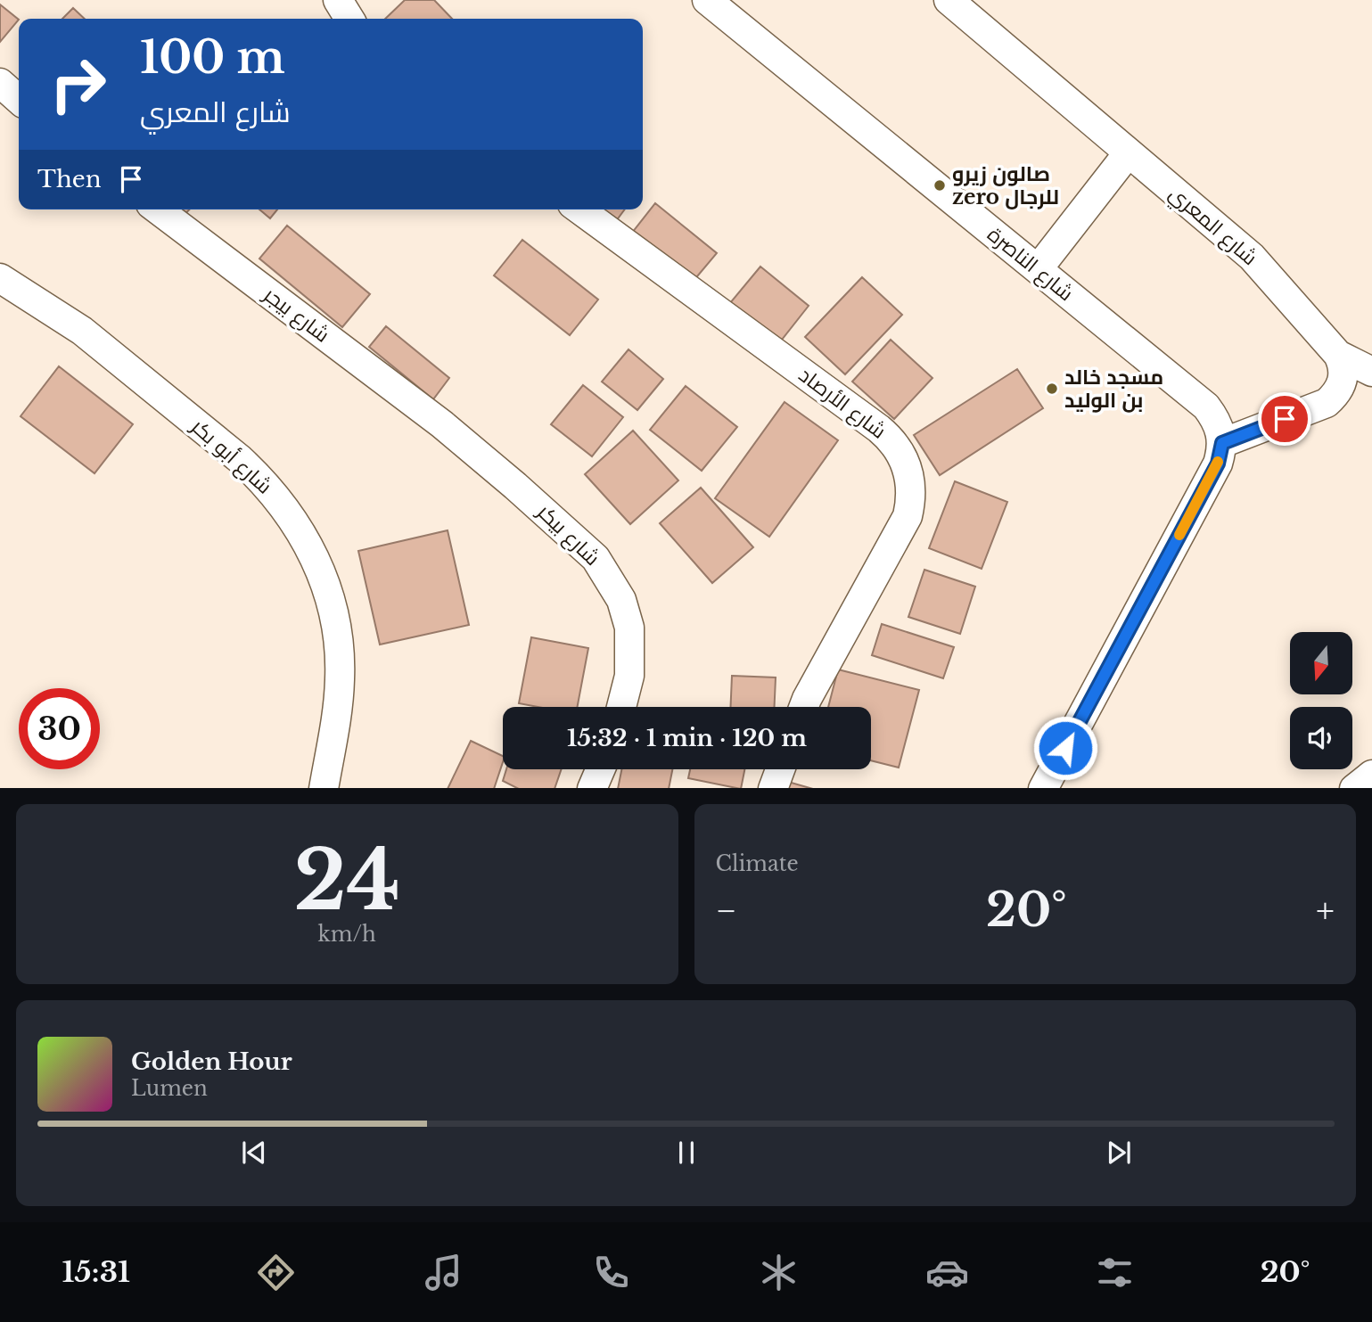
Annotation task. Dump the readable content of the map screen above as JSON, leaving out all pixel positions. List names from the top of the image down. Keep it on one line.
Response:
{"streets":{"street":["شارع المعري","شارع الناصرة","شارع بيجر","شارع الأرصاد","شارع أبو بكر","شارع بيكر"]},"crossings":[["شارع بيجر","شارع بيكر"]],"places":["صالون زيرو zero للرجال","مسجد خالد بن الوليد"],"north":"bottom","page":{"turn":["100 m","شارع المعري"],"then":"Then","limit":"30","trip":"15:32 · 1 min · 120 m","tile":[["24","km/h"],"Climate"],"heat":["−","20°","+"],"song":["Golden Hour","Lumen"],"tabs":["15:31","20°"]}}
